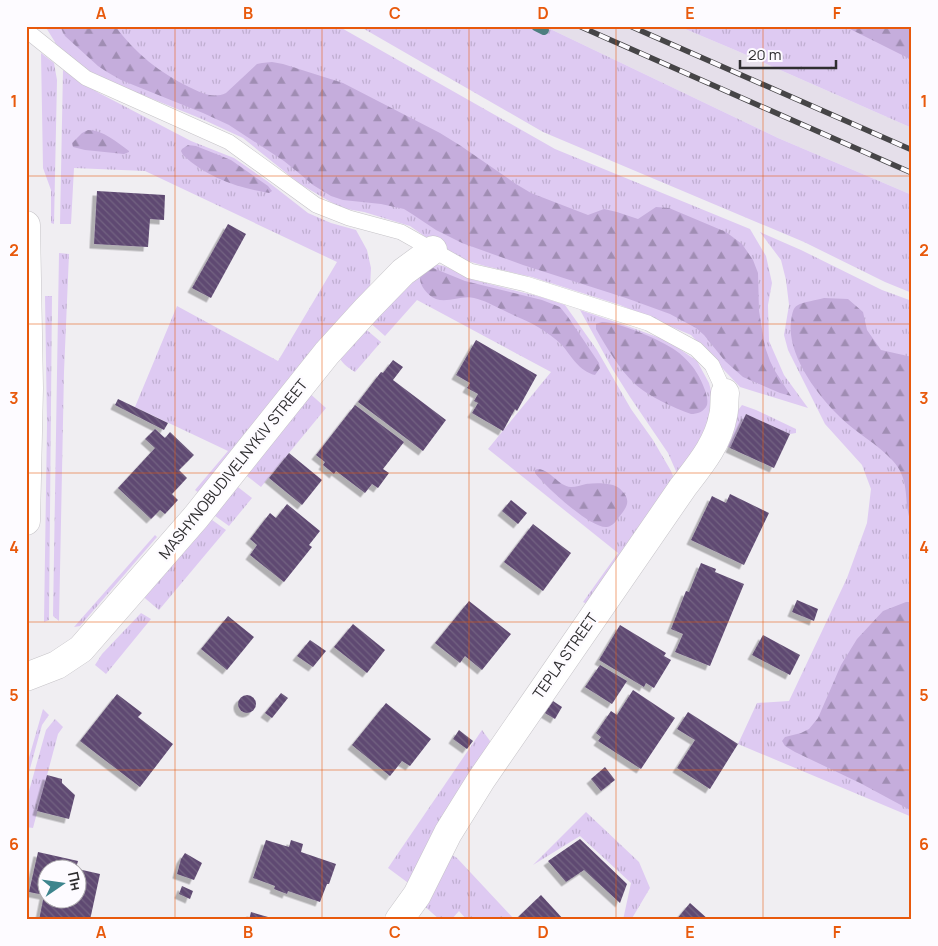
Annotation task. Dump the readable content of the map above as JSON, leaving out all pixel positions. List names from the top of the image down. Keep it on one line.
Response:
{"streets":{"street":["MASHYNOBUDIVELNYKIV STREET","TEPLA STREET"]},"scale_bar":"20 m","north":"right","grid":{"columns":["A","B","C","D","E","F"],"rows":["1","2","3","4","5","6"]}}
